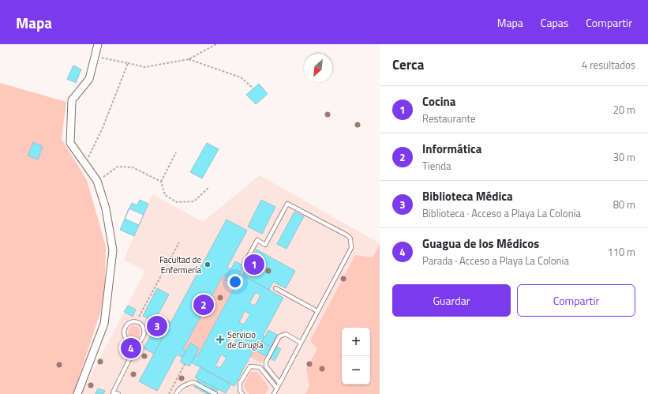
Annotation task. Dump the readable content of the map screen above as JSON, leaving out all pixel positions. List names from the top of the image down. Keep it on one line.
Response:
{"places":{"other":["Facultad de Enfermería"],"health":["Servicio de Cirugía"]},"north":"bottom left","page":{"header":"Mapa","nav":["Mapa","Capas","Compartir"],"heading":["Cerca","4 resultados"],"list":[{"mark":"1","name":"Cocina","note":"Restaurante","value":"20 m"},{"mark":"2","name":"Informática","note":"Tienda","value":"30 m"},{"mark":"3","name":"Biblioteca Médica","note":"Biblioteca · Acceso a Playa La Colonia","value":"80 m"},{"mark":"4","name":"Guagua de los Médicos","note":"Parada · Acceso a Playa La Colonia","value":"110 m"}],"pins":["1","2","3","4"],"buttons":["Guardar","Compartir"],"map_buttons":["+","−"]}}
